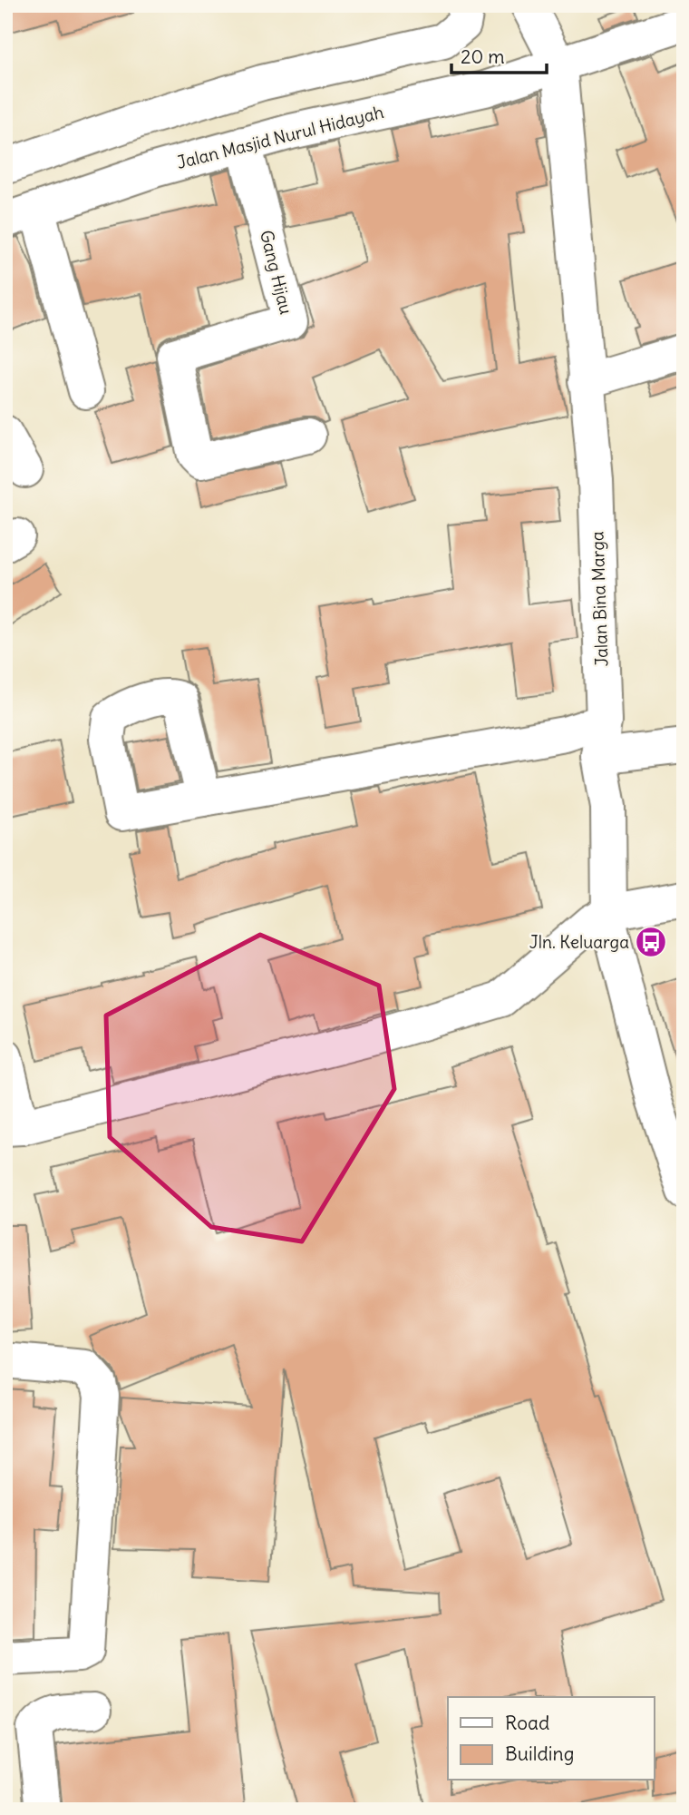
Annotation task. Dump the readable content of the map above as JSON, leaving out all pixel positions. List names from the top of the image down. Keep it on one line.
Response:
{"streets":{"street":["Jalan Masjid Nurul Hidayah","Gang Hijau","Jalan Bina Marga"]},"crossings":[["Jalan Masjid Nurul Hidayah","Gang Hijau"],["Jalan Masjid Nurul Hidayah","Jalan Bina Marga"]],"places":{"bus stop":["Jln. Keluarga"]},"legend":["Road","Building"],"scale_bar":"20 m"}
